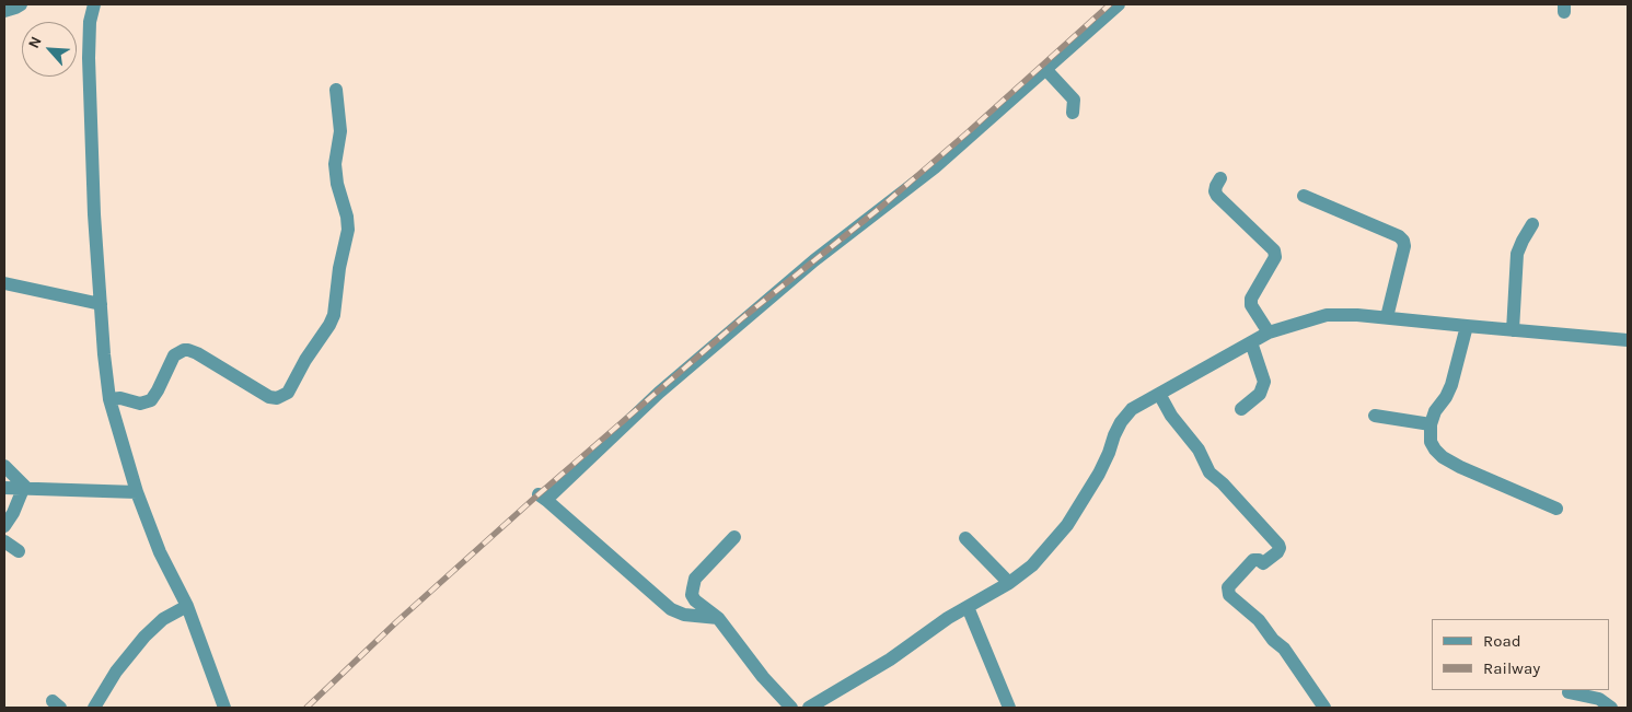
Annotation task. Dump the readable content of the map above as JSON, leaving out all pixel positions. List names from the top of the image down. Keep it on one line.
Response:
{"legend":["Road","Railway"],"north":"top left"}
